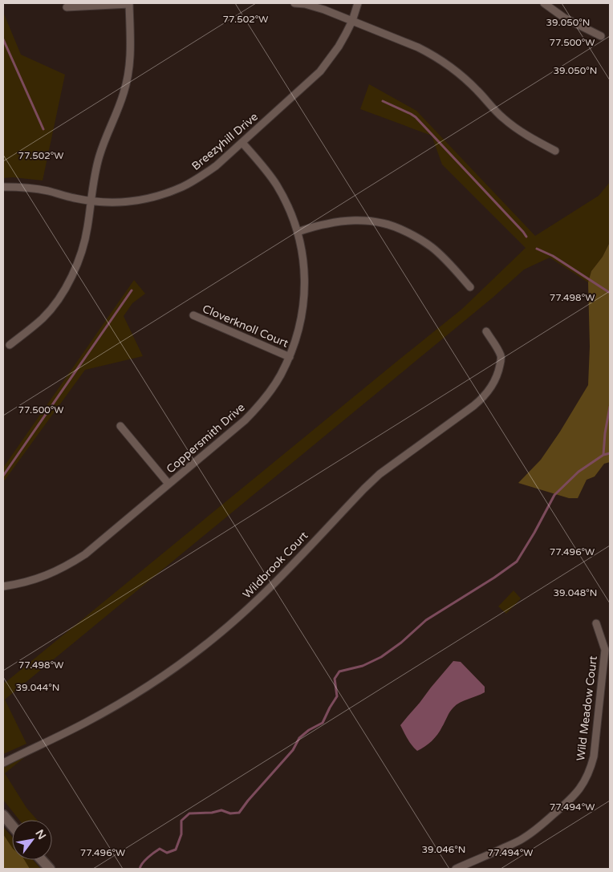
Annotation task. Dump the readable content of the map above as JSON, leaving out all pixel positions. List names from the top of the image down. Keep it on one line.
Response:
{"streets":{"street":["Breezyhill Drive","Cloverknoll Court","Coppersmith Drive","Wildbrook Court","Wild Meadow Court"]},"crossings":[["Breezyhill Drive","Coppersmith Drive"],["Cloverknoll Court","Coppersmith Drive"]],"north":"top right","coordinates":["77.502°W","39.050°N","77.500°W","77.498°W","77.496°W","39.048°N","39.044°N","77.494°W","39.046°N"]}
